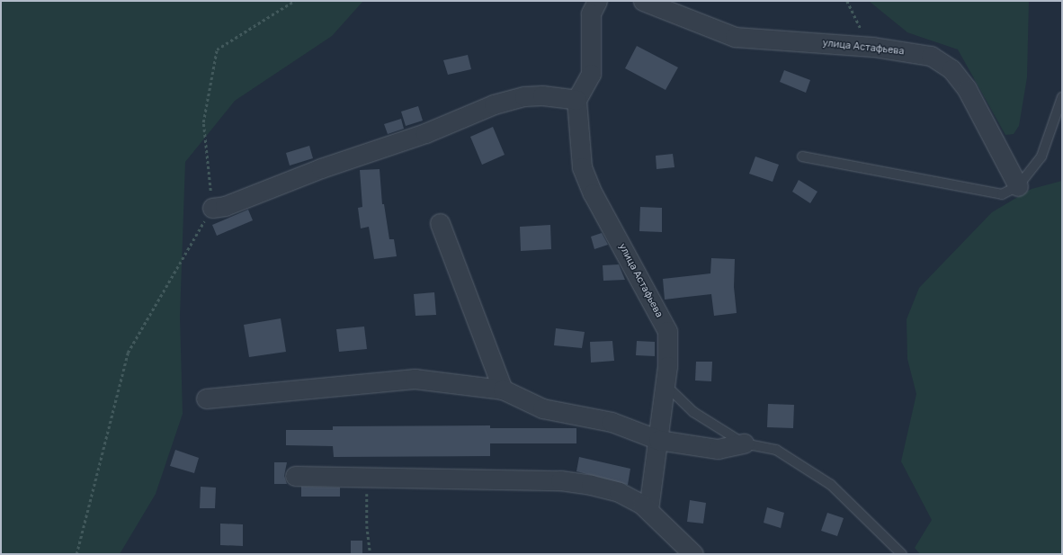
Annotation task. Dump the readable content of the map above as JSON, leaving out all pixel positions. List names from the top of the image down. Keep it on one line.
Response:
{"streets":{"street":["улица Астафьева"]}}
